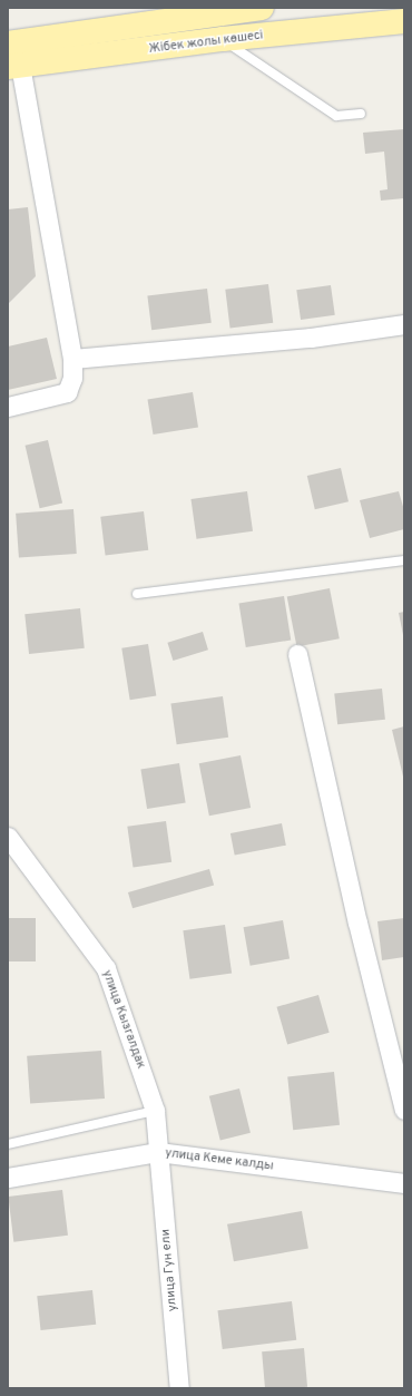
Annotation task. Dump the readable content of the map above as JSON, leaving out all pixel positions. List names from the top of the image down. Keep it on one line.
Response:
{"streets":{"main road":["Жібек жолы көшесі"],"street":["улица Кызгалдак","улица Кеме калды","улица Гун ели"]},"crossings":[["улица Кызгалдак","улица Кеме калды"],["улица Кызгалдак","улица Гун ели"],["улица Кеме калды","улица Гун ели"]]}
